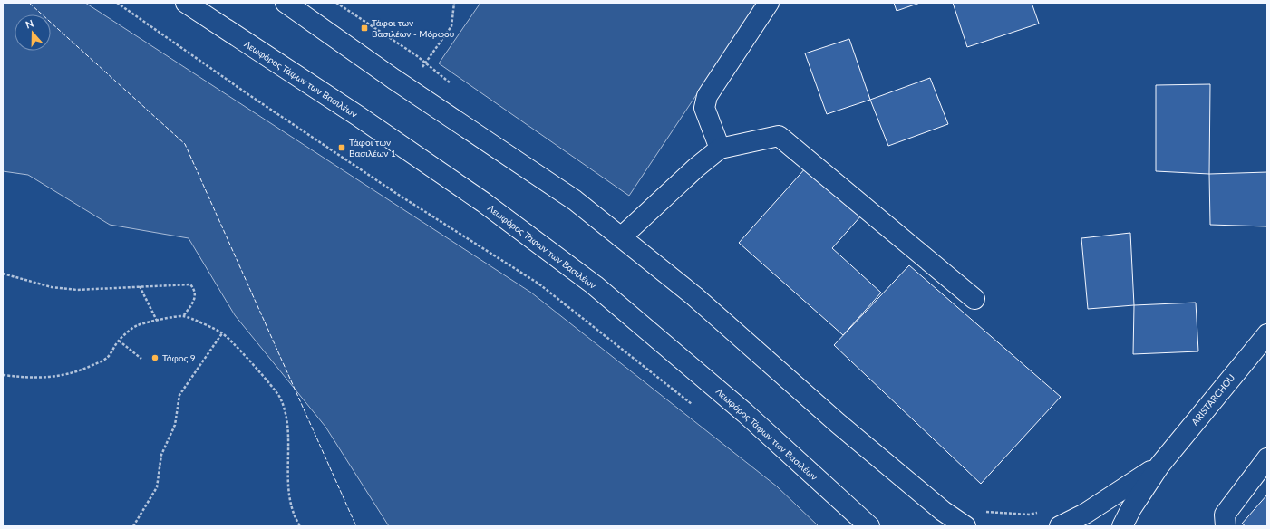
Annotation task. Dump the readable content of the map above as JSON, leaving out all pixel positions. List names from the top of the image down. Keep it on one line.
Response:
{"streets":{"main road":["Λεωφόρος Τάφων των Βασιλέων","ARISTARCHOU"]},"places":{"transit":["Τάφοι των Βασιλέων - Μόρφου","Τάφοι των Βασιλέων 1"],"other":["Τάφος 9"]},"north":"top"}
